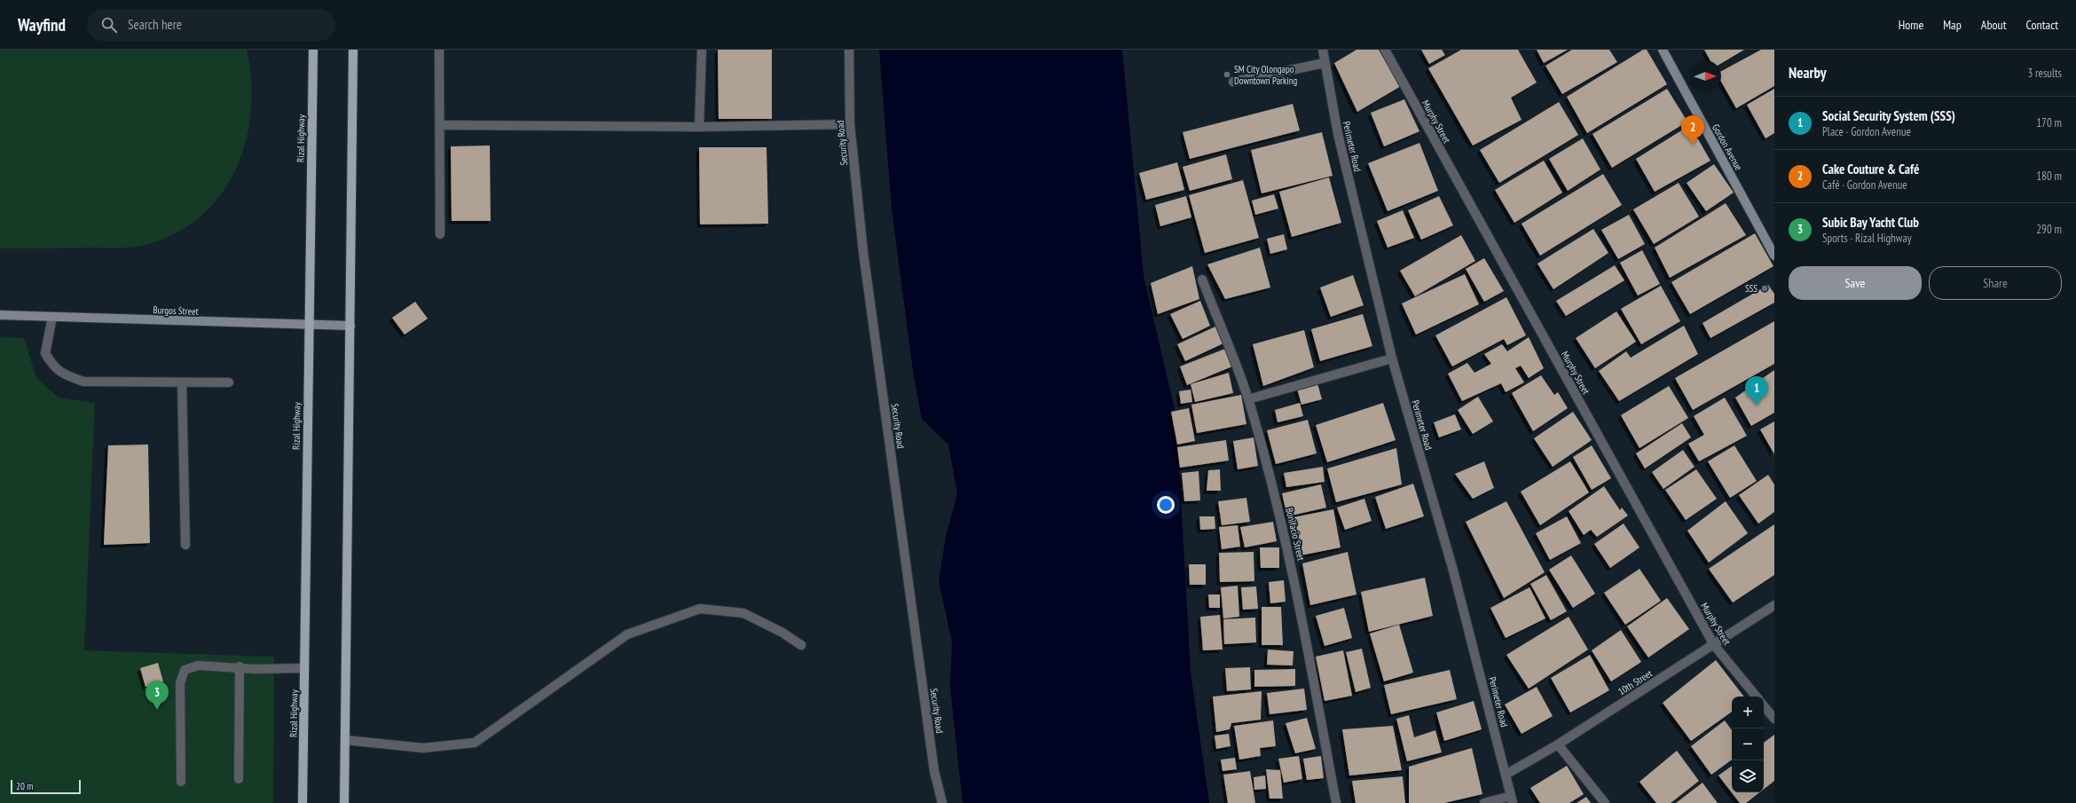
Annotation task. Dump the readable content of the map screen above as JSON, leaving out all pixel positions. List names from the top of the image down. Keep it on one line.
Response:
{"streets":{"main road":["Rizal Highway","Gordon Avenue","Burgos Street"],"street":["Murphy Street","Security Road","Perimeter Road","Bonifacio Street","10th Street"]},"crossings":[["Murphy Street","10th Street"],["Rizal Highway","Burgos Street"],["Perimeter Road","10th Street"]],"places":["SM City Olongapo Downtown Parking","SSS"],"scale_bar":"20 m","north":"right","page":{"header":"Wayfind","search":"Search here","nav":["Home","Map","About","Contact"],"heading":["Nearby","3 results"],"list":[{"mark":"1","name":"Social Security System (SSS)","note":"Place · Gordon Avenue","value":"170 m"},{"mark":"2","name":"Cake Couture & Café","note":"Café · Gordon Avenue","value":"180 m"},{"mark":"3","name":"Subic Bay Yacht Club","note":"Sports · Rizal Highway","value":"290 m"}],"pins":["2","1","3"],"buttons":["Save","Share"],"map_buttons":["+","−"],"scale":"20 m"}}
